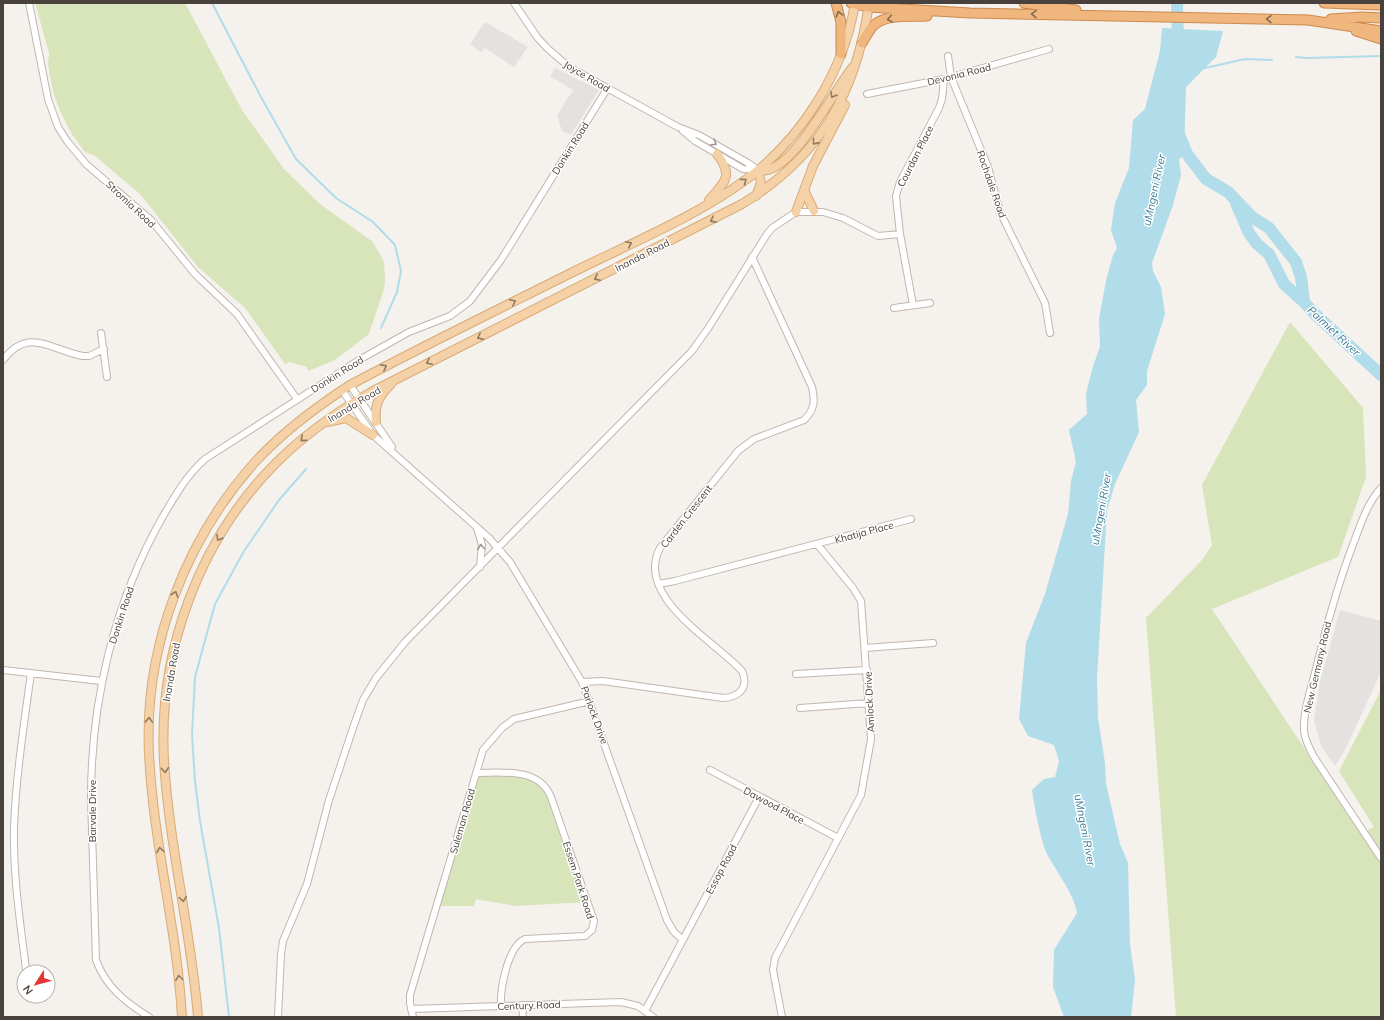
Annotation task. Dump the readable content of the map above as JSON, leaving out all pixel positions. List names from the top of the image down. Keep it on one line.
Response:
{"streets":{"main road":["Inanda Road"],"street":["Devonia Road","Joyce Road","Donkin Road","Courdan Place","Rochdale Road","Stromia Road","Carden Crescent","Khatija Place","New Germany Road","Amlock Drive","Parlock Drive","Dawood Place","Barvale Drive","Suleman Road","Essop Road","Essem Park Road","Century Road"]},"crossings":[["Devonia Road","Courdan Place"],["Devonia Road","Rochdale Road"],["Joyce Road","Donkin Road"],["Joyce Road","Inanda Road"],["Donkin Road","Stromia Road"],["Donkin Road","Barvale Drive"],["Inanda Road","Parlock Drive"],["Carden Crescent","Parlock Drive"],["Khatija Place","Amlock Drive"],["Amlock Drive","Dawood Place"],["Parlock Drive","Suleman Road"],["Parlock Drive","Essop Road"],["Dawood Place","Essop Road"],["Suleman Road","Essem Park Road"],["Suleman Road","Century Road"],["Essem Park Road","Century Road"]],"water":["uMngeni River","Palmiet River"],"north":"bottom left"}
